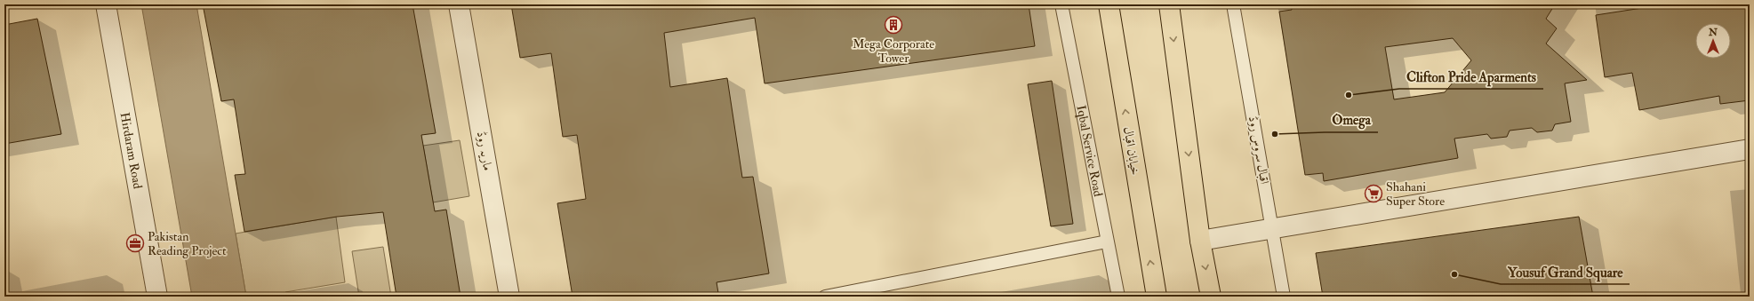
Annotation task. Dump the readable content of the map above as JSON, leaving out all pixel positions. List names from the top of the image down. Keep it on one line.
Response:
{"streets":{"main road":["خیابان اقبال"],"street":["Hirdaram Road","ماریہ روڈ"],"lane":["اقبال سروس روڈ","Iqbal Service Road"]},"places":{"building":["Mega Corporate Tower"],"other":["Clifton Pride Aparments","Omega","Yousuf Grand Square"],"supermarket":["Shahani Super Store"],"office":["Pakistan Reading Project"]},"north":"top"}
